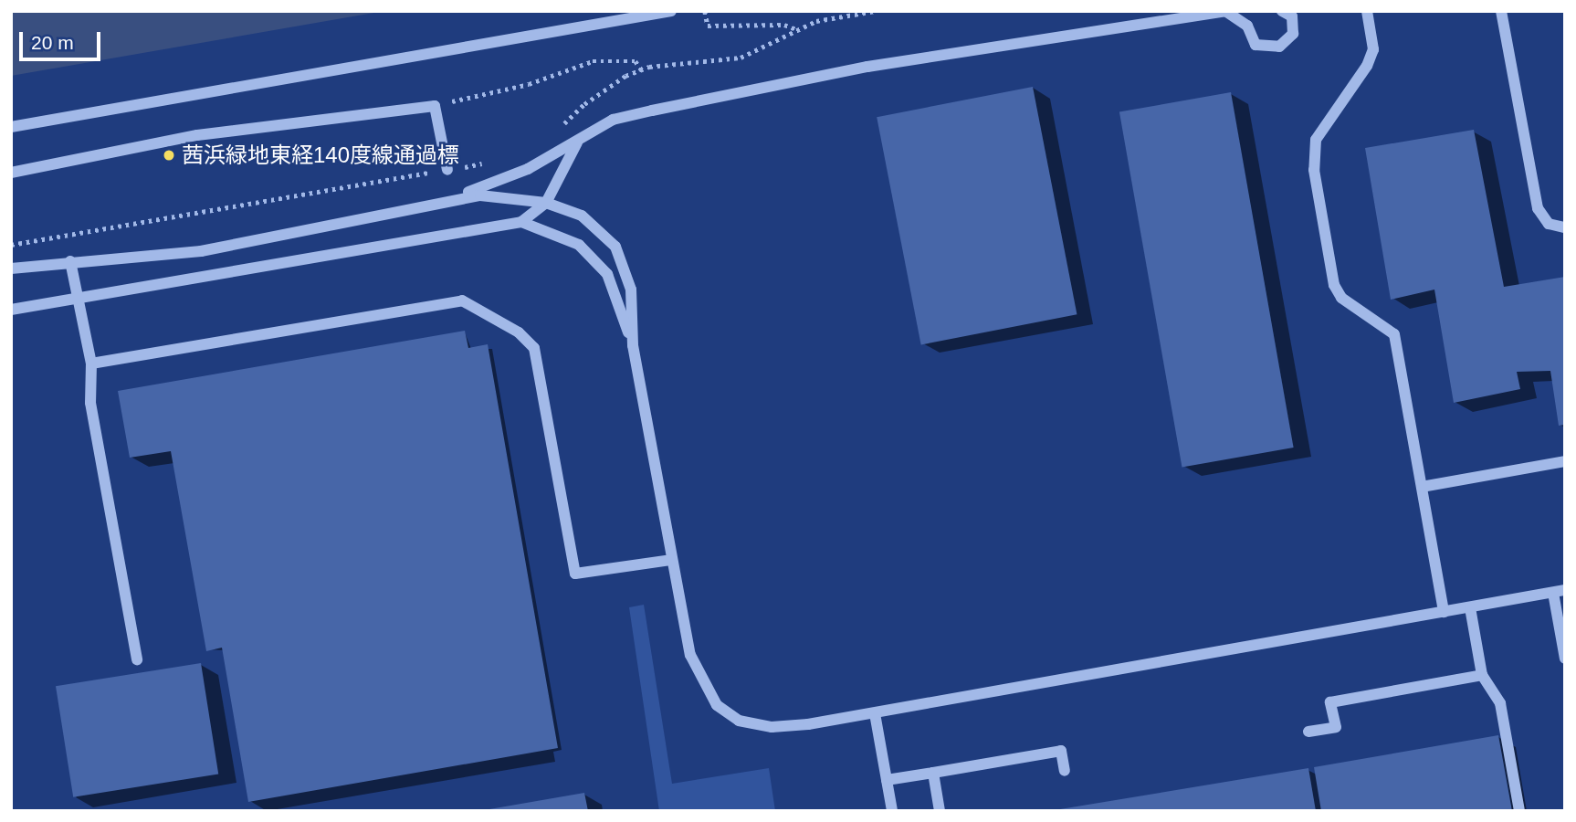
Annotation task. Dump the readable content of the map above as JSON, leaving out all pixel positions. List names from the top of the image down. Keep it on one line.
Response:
{"places":["茜浜緑地東経140度線通過標"],"scale_bar":"20 m"}
